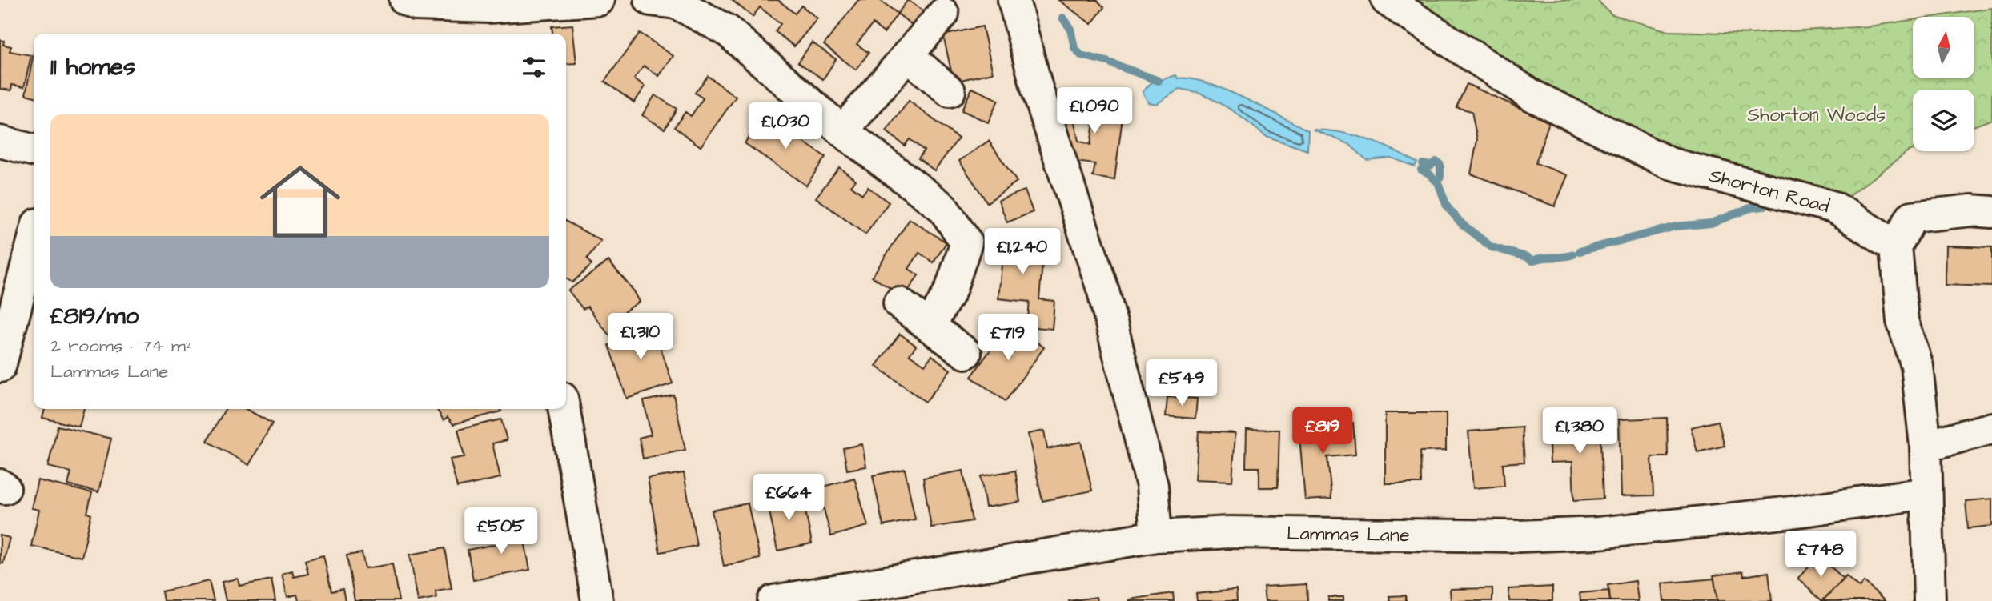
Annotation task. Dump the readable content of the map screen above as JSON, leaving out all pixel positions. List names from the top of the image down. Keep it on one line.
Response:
{"streets":{"street":["Shorton Road","Lammas Lane"]},"parks":["Shorton Woods"],"north":"top","page":{"heading":"11 homes","price":["£1,090","£1,030","£1,240","£1,310","£719","£549","£819","£1,380","£664","£505","£748"],"list":[{"name":"£819/mo","note":"2 rooms · 74 m² · Lammas Lane"}]}}
